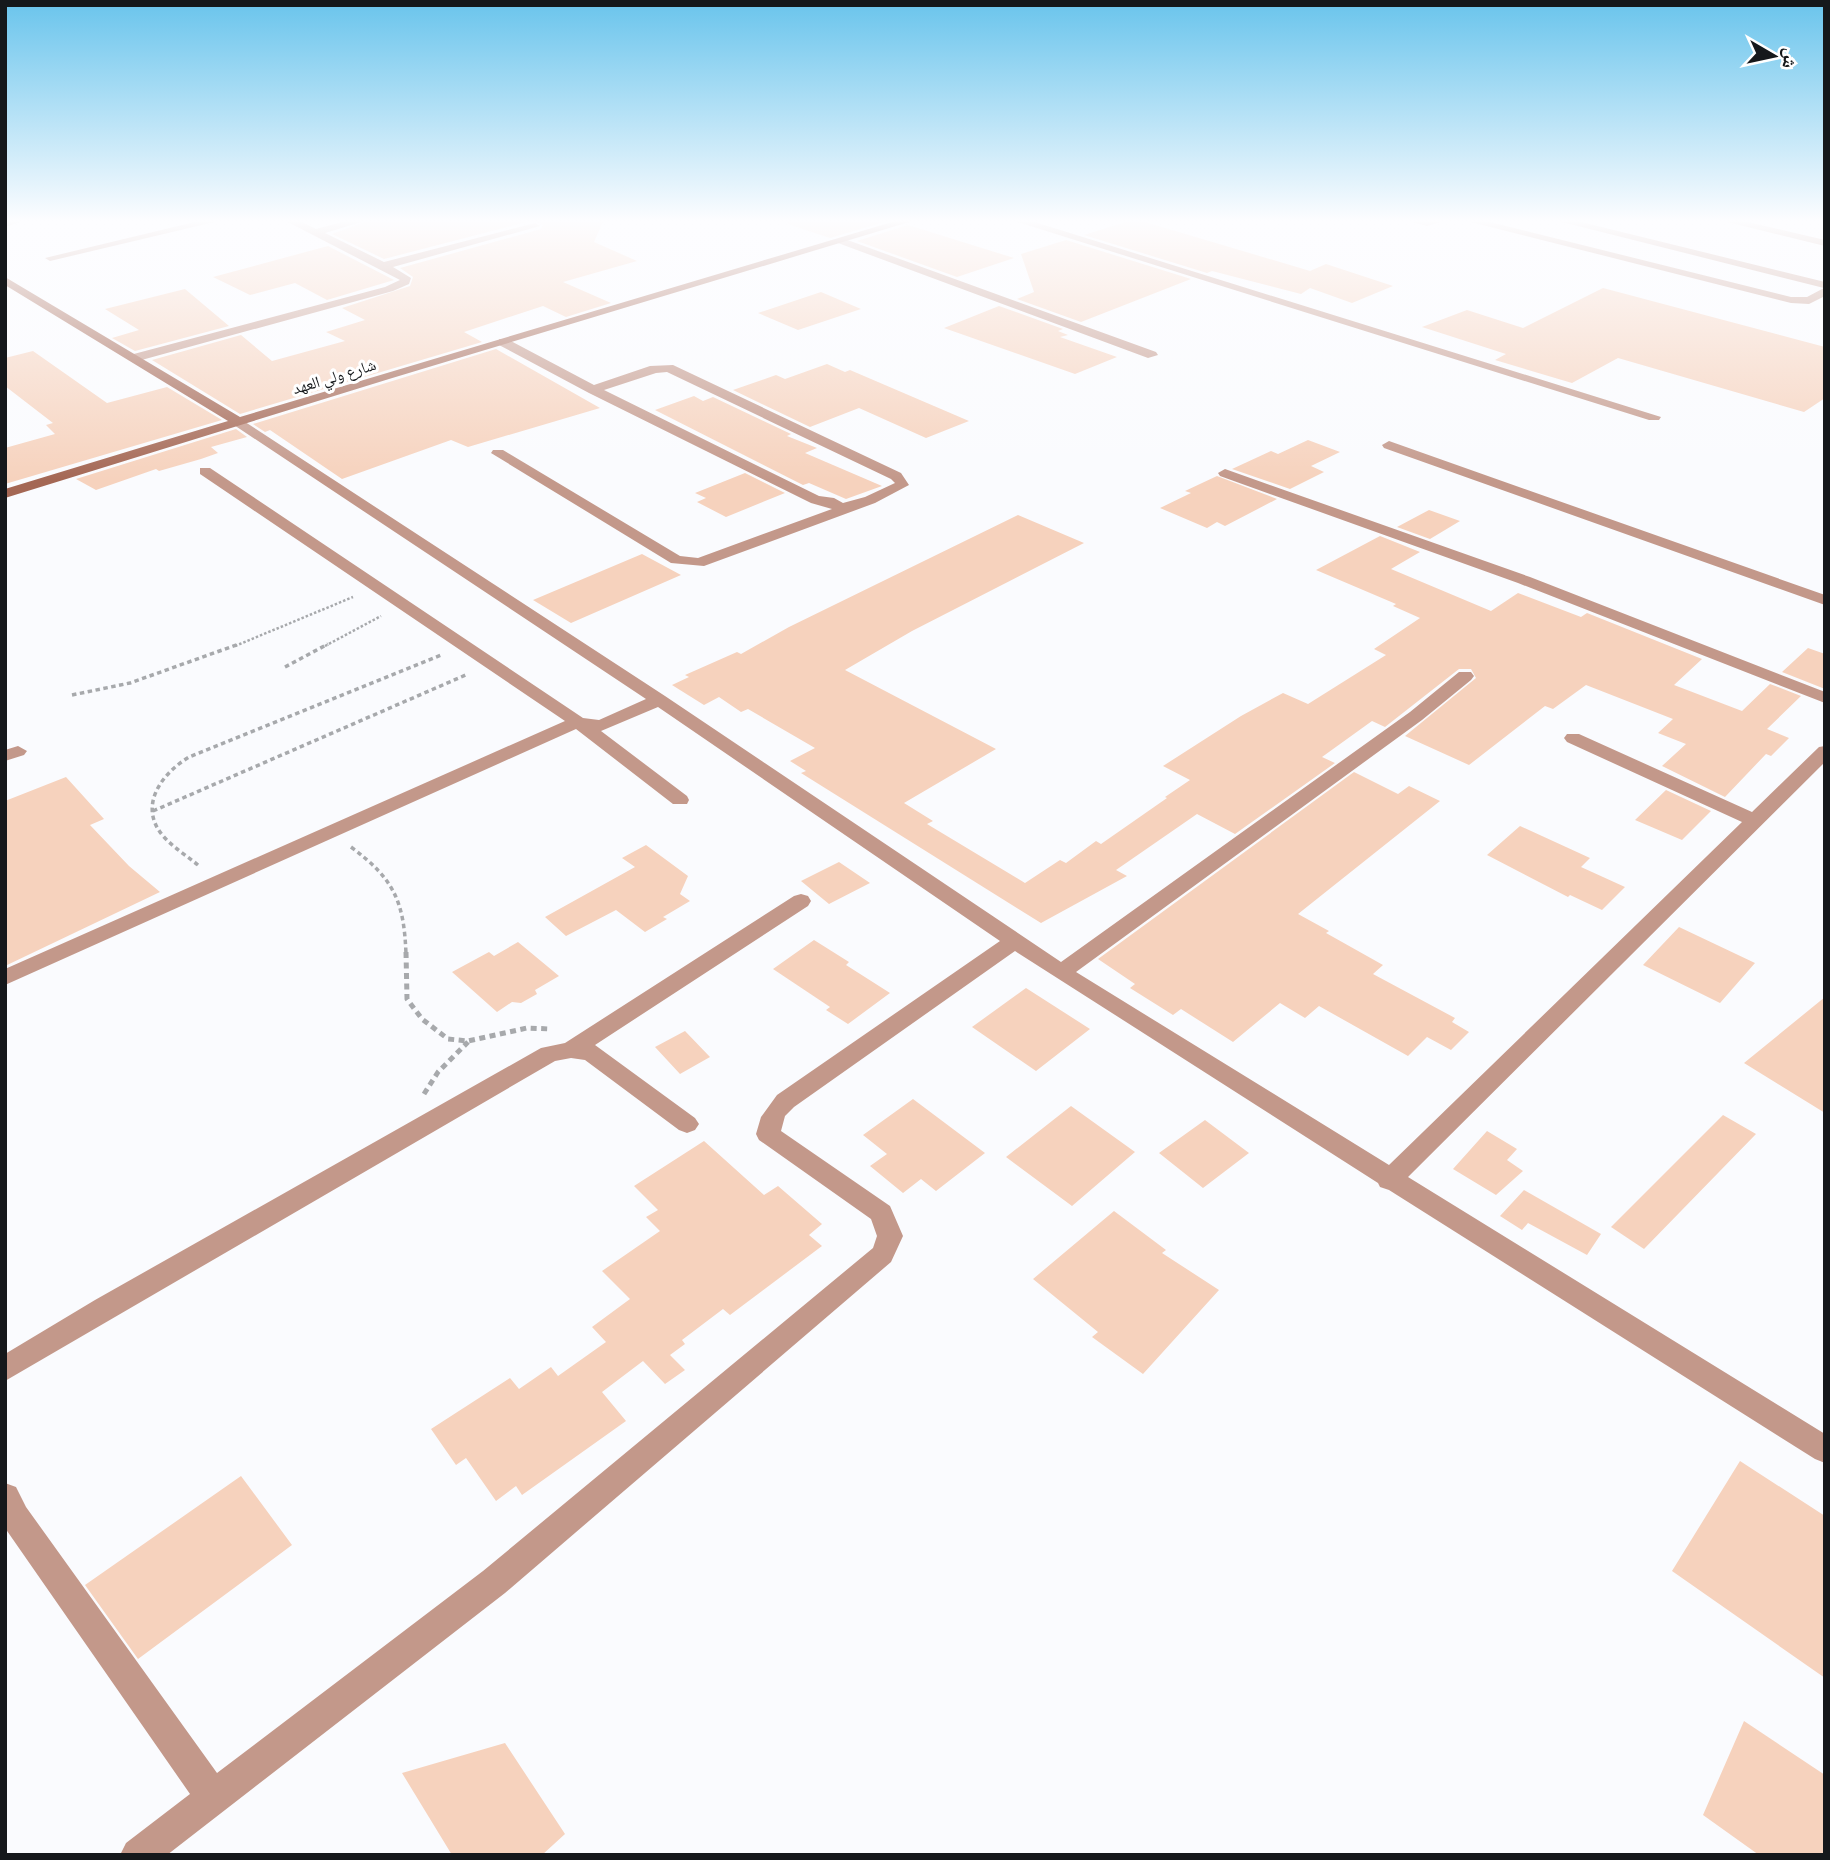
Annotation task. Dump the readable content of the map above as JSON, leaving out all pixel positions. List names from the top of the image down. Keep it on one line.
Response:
{"streets":{"main road":["شارع ولي العهد"]},"north":"right"}
